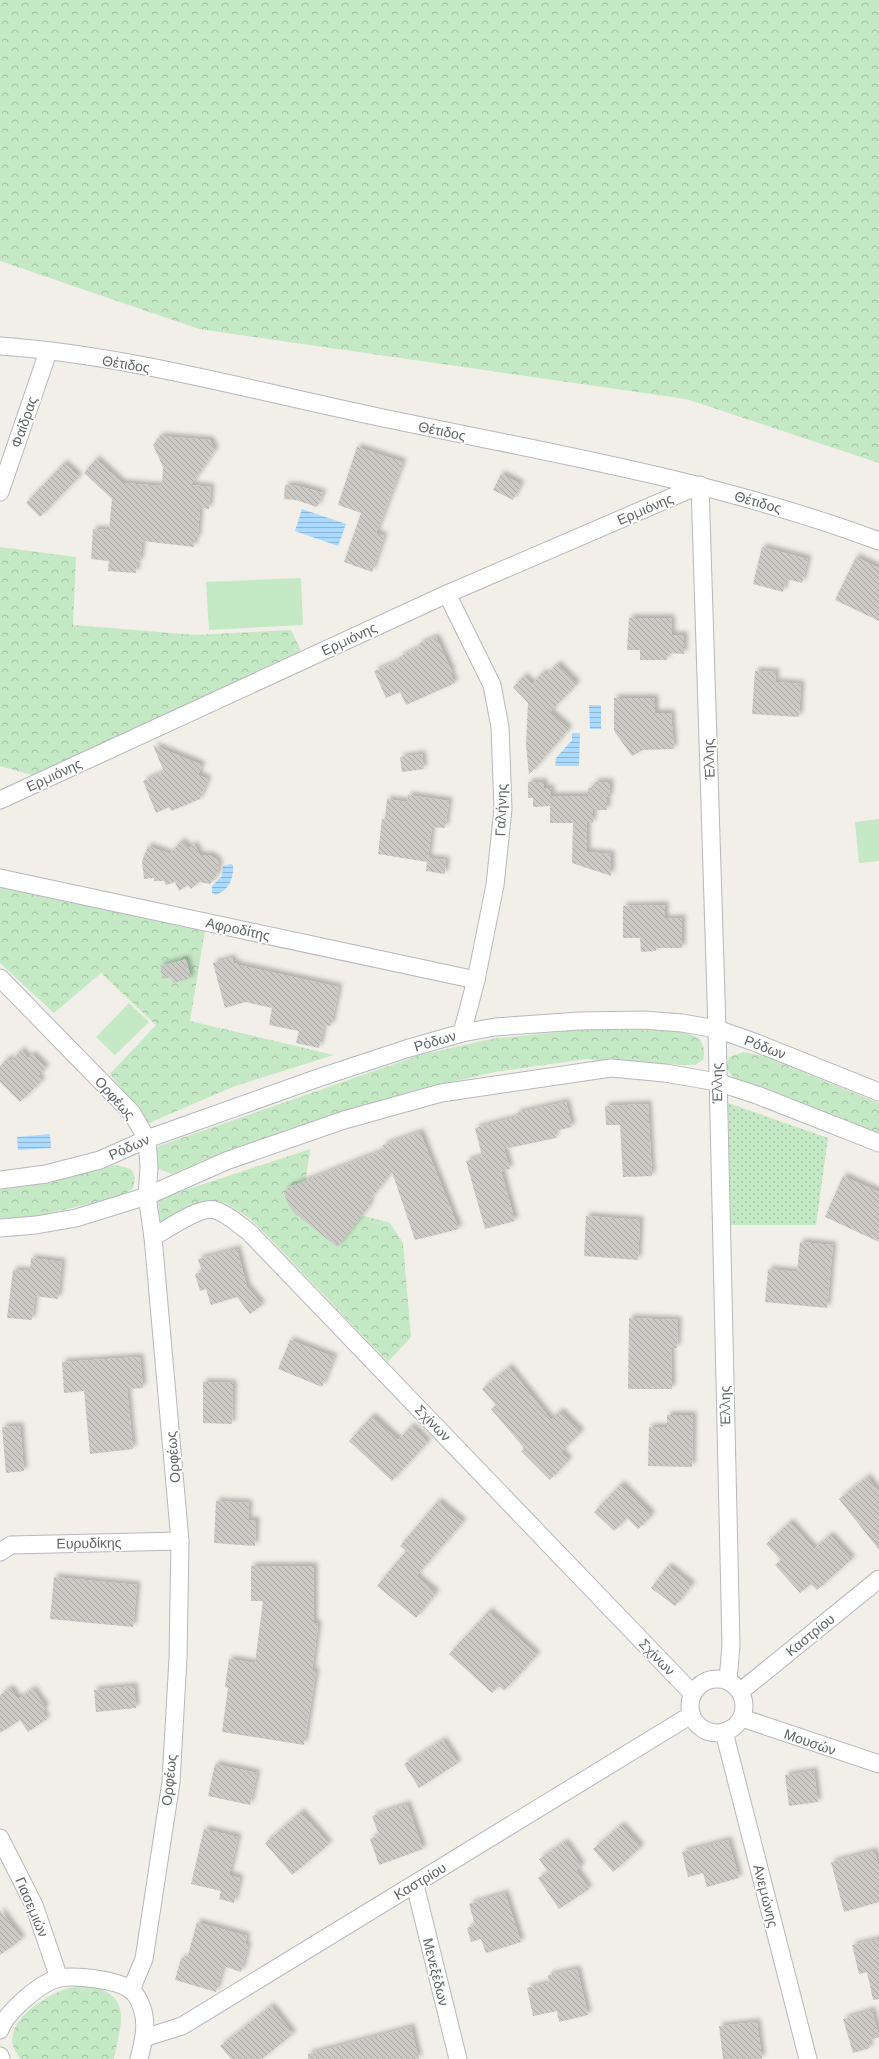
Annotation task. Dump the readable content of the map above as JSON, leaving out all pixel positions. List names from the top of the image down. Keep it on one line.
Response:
{"streets":{"street":["Θέτιδος","Φαίδρας","Ερμιόνης","Έλλης","Γαλήνης","Αφροδίτης","Ρόδων","Ορφέως","Σχίνων","Ευρυδίκης","Καστρίου","Μουσών","Ανεμώνης","Γιασεμιών","Μενεξέδων"]},"crossings":[["Θέτιδος","Φαίδρας"],["Θέτιδος","Ερμιόνης"],["Θέτιδος","Έλλης"],["Ερμιόνης","Έλλης"],["Ερμιόνης","Γαλήνης"],["Έλλης","Ρόδων"],["Έλλης","Σχίνων"],["Έλλης","Καστρίου"],["Έλλης","Μουσών"],["Έλλης","Ανεμώνης"],["Γαλήνης","Αφροδίτης"],["Γαλήνης","Ρόδων"],["Ρόδων","Ορφέως"],["Ορφέως","Σχίνων"],["Ορφέως","Ευρυδίκης"],["Σχίνων","Καστρίου"],["Σχίνων","Μουσών"],["Σχίνων","Ανεμώνης"],["Καστρίου","Μουσών"],["Καστρίου","Ανεμώνης"],["Καστρίου","Μενεξέδων"],["Μουσών","Ανεμώνης"]]}
